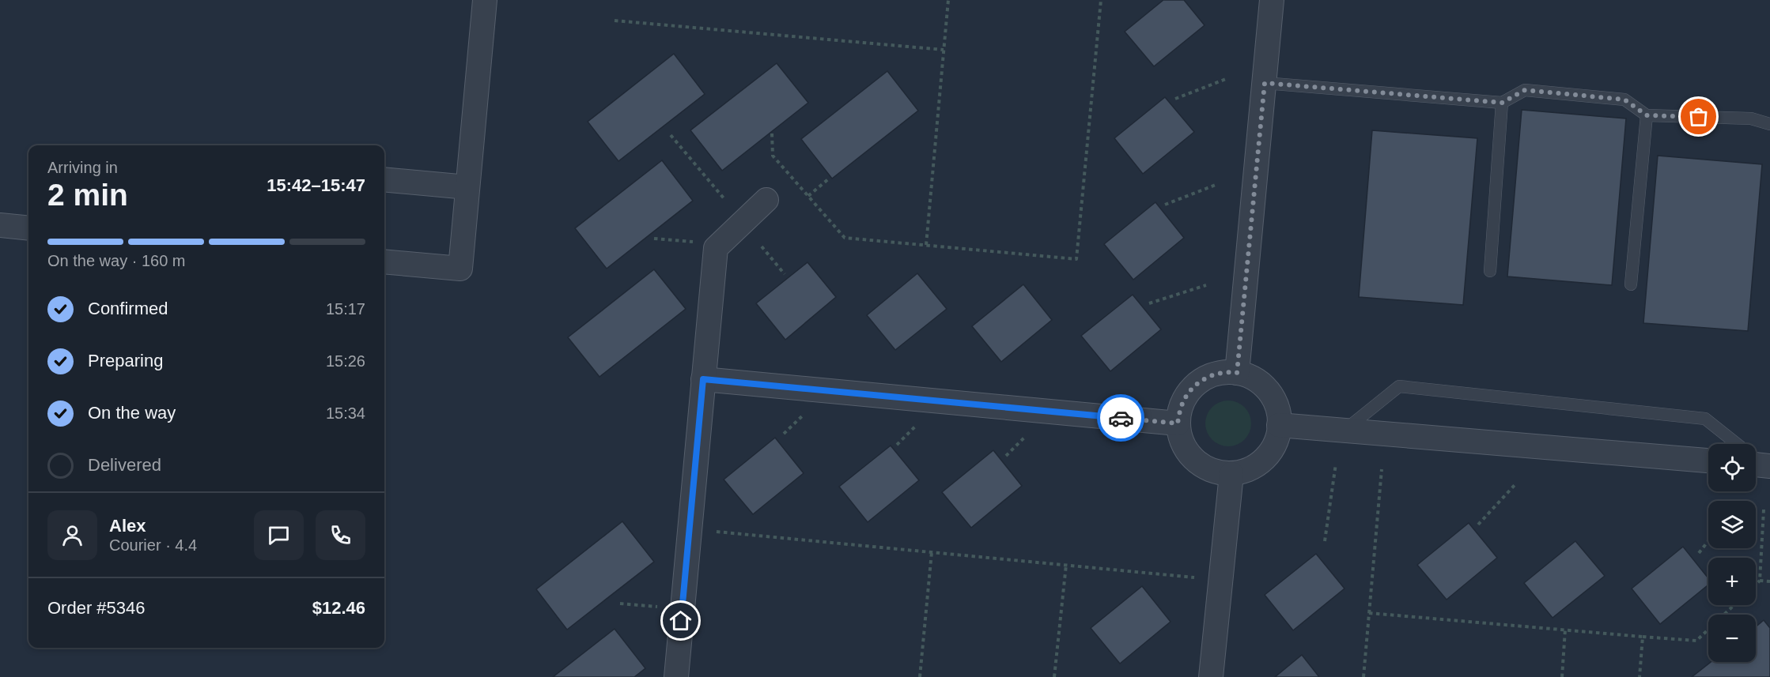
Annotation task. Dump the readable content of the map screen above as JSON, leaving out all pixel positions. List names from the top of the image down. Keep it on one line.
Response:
{"page":{"heading":["2 min","Arriving in","15:42–15:47"],"panel":["Alex","Courier · 4.4","Order #5346","$12.46"],"bar":"On the way · 160 m","list":[["Confirmed","15:17"],["Preparing","15:26"],["On the way","15:34"],"Delivered"],"map_buttons":["+","−"]}}
